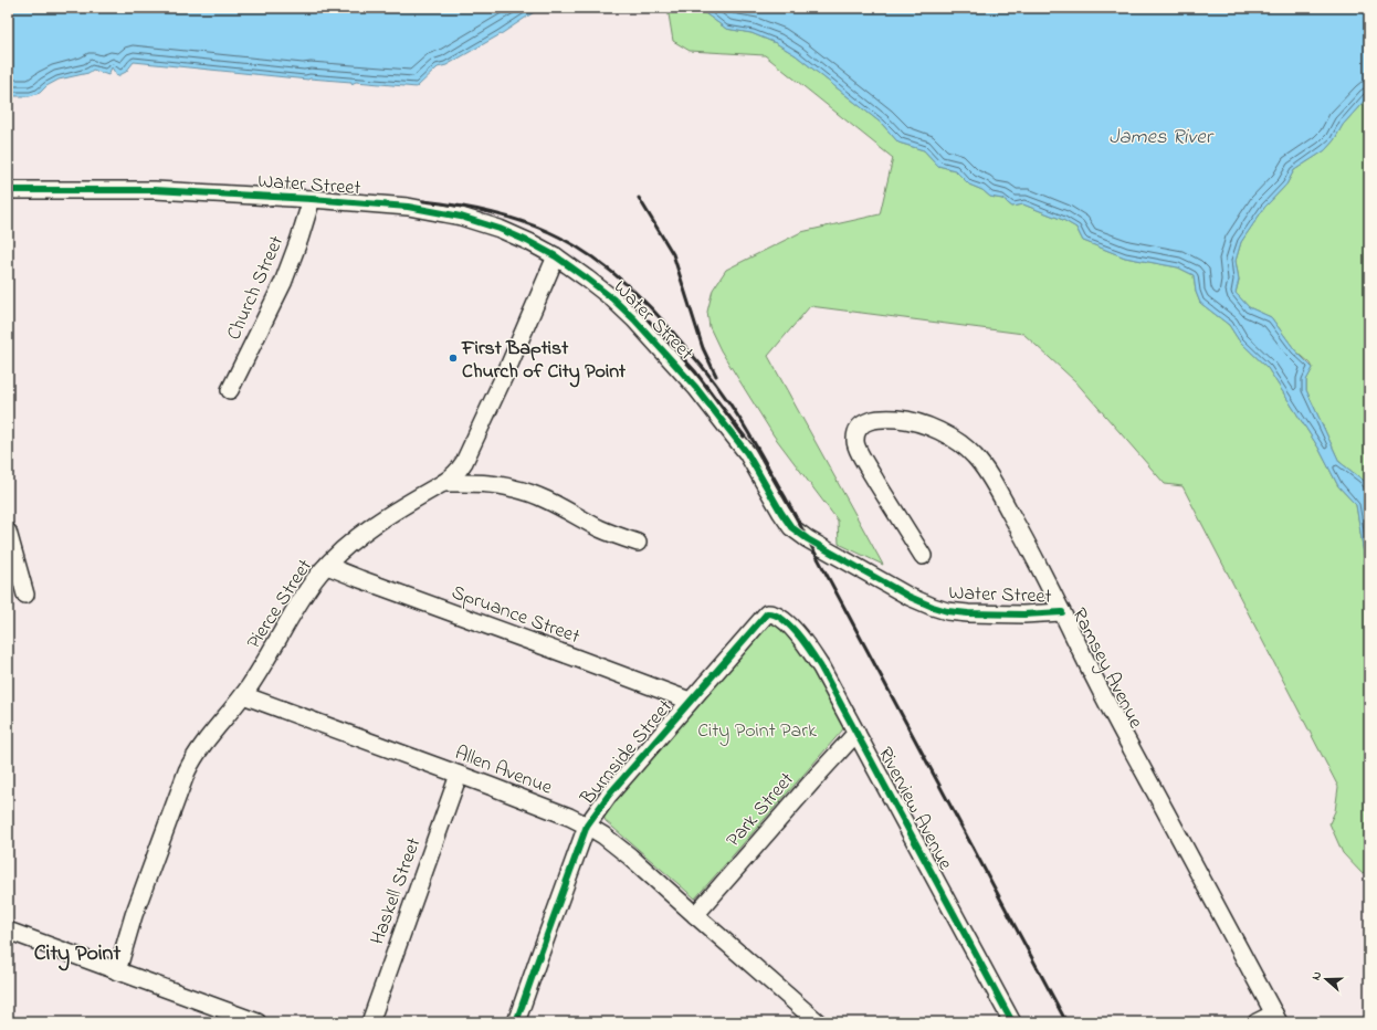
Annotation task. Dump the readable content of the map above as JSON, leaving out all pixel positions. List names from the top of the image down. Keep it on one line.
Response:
{"streets":{"street":["Water Street","Church Street","Pierce Street","Spruance Street","Ramsey Avenue","Burnside Street","Allen Avenue","Riverview Avenue","Park Street","Haskell Street"]},"crossings":[["Water Street","Church Street"],["Water Street","Pierce Street"],["Water Street","Ramsey Avenue"],["Pierce Street","Spruance Street"],["Pierce Street","Allen Avenue"],["Spruance Street","Burnside Street"],["Burnside Street","Allen Avenue"],["Burnside Street","Riverview Avenue"],["Allen Avenue","Park Street"],["Allen Avenue","Haskell Street"],["Riverview Avenue","Park Street"]],"districts":["City Point"],"water":["James River"],"parks":["City Point Park"],"places":["First Baptist Church of City Point"],"north":"left"}
